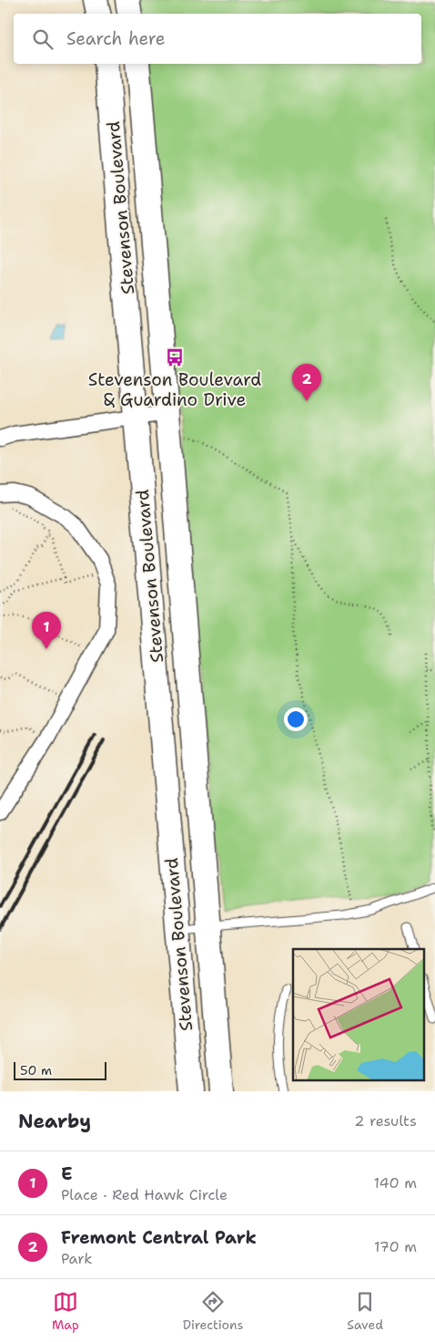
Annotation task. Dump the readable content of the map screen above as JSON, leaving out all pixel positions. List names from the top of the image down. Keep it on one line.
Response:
{"streets":{"main road":["Stevenson Boulevard"]},"places":{"bus stop":["Stevenson Boulevard & Guardino Drive"]},"scale_bar":"50 m","page":{"search":"Search here","pins":["2","1"],"scale":"50 m","heading":["Nearby","2 results"],"list":[{"mark":"1","name":"E","note":"Place · Red Hawk Circle","value":"140 m"},{"mark":"2","name":"Fremont Central Park","note":"Park","value":"170 m"}],"nav":["Map","Directions","Saved"]}}
